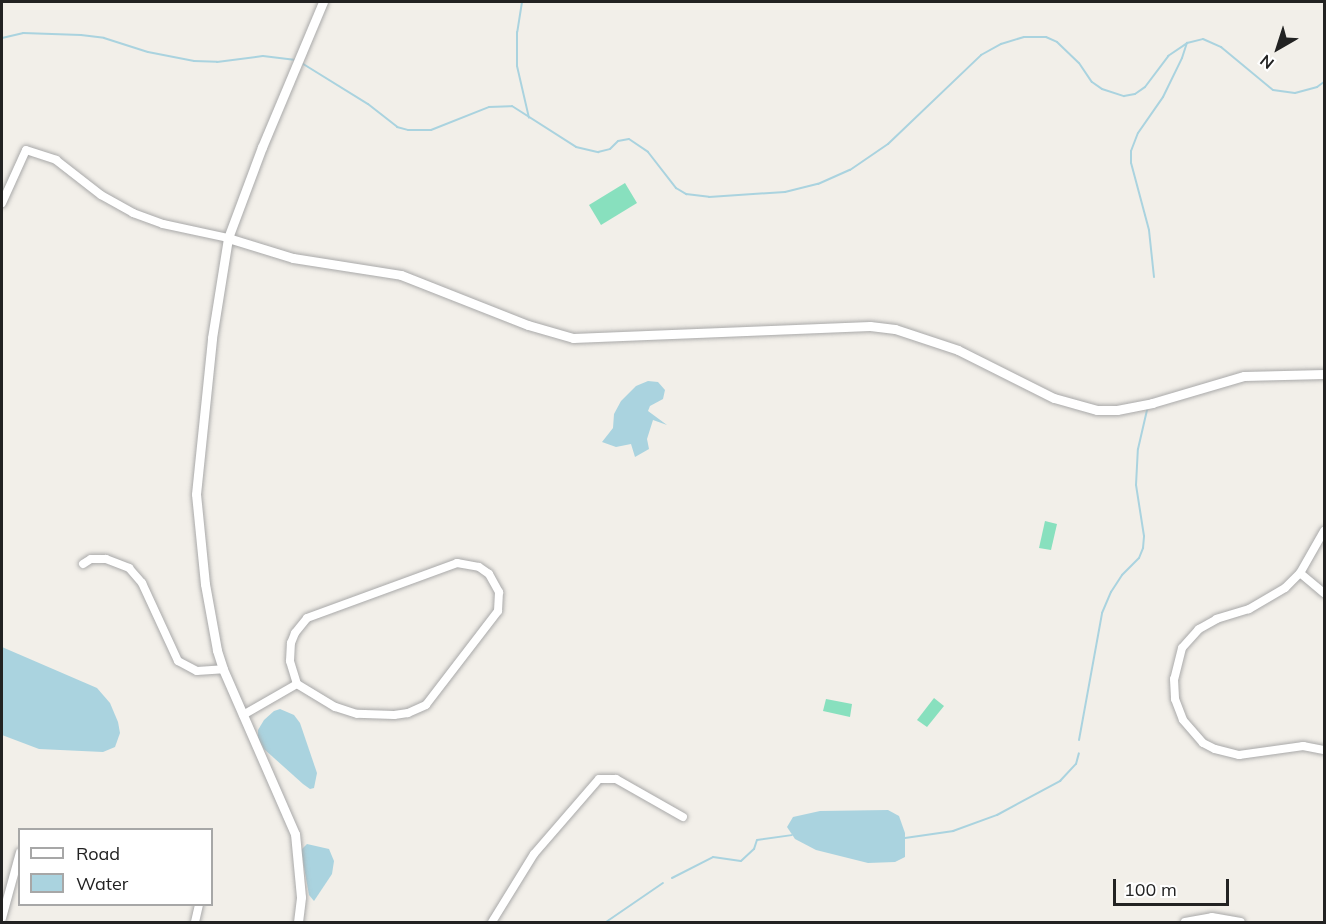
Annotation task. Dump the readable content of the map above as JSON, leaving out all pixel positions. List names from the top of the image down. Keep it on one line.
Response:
{"legend":["Road","Water"],"scale_bar":"100 m","north":"bottom left"}
